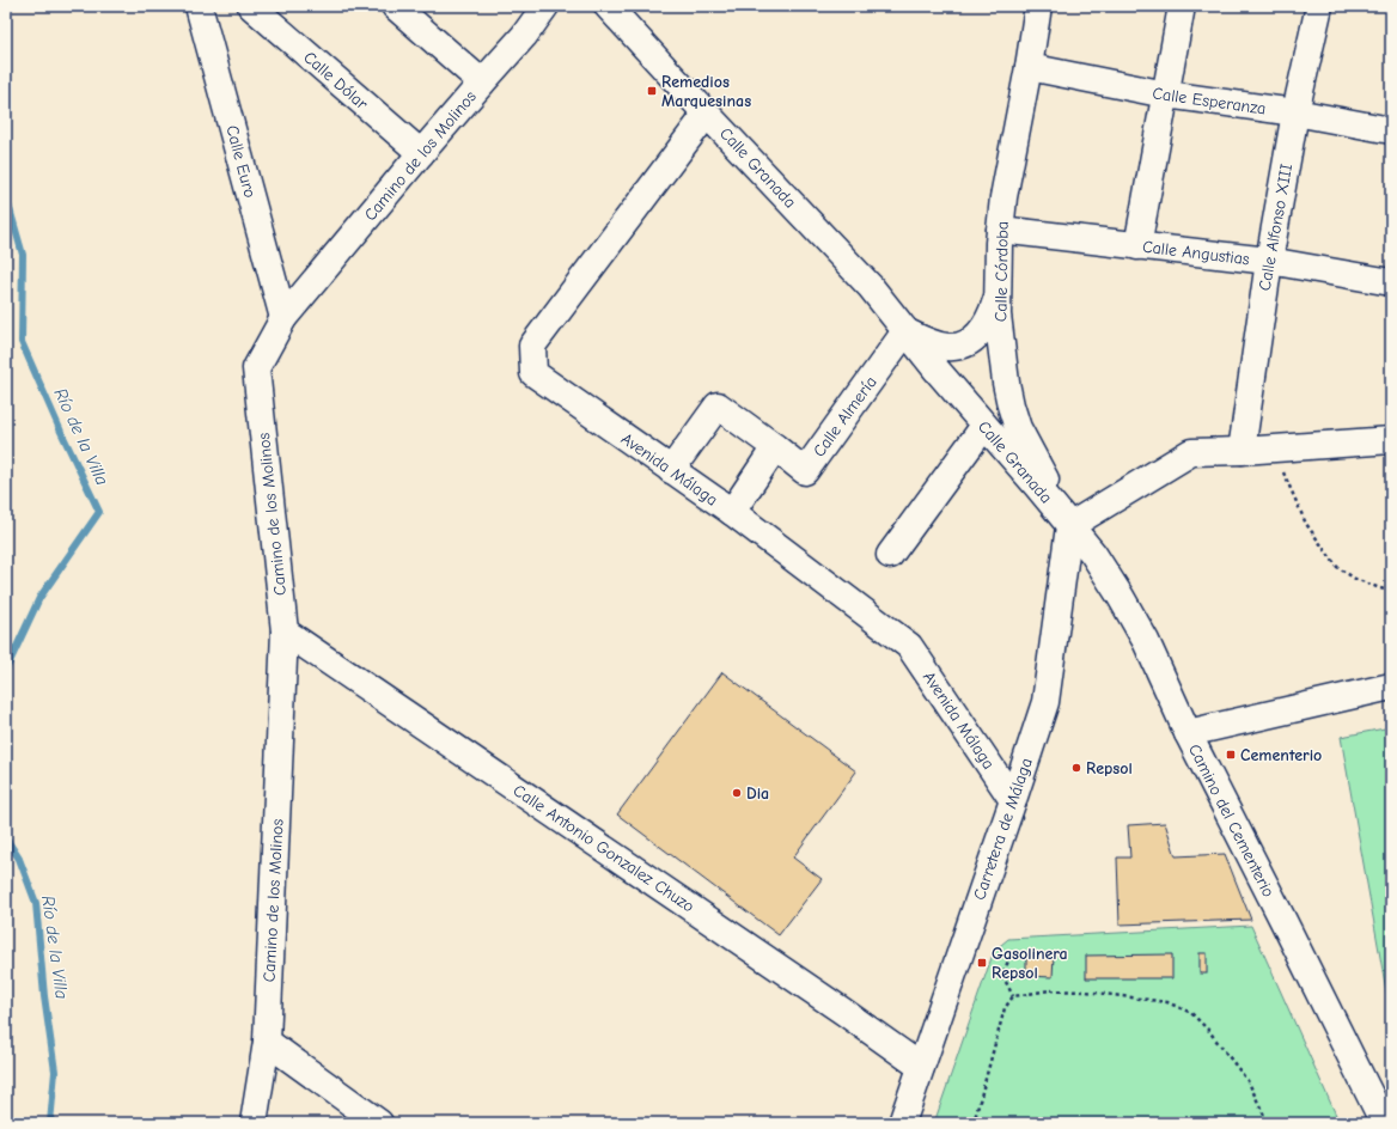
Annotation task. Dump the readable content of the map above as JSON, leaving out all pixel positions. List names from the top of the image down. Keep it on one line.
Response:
{"streets":{"street":["Calle Dólar","Calle Esperanza","Camino de los Molinos","Calle Euro","Calle Granada","Calle Alfonso XIII","Calle Angustias","Calle Córdoba","Calle Almería","Avenida Málaga","Camino del Cementerio","Carretera de Málaga","Calle Antonio Gonzalez Chuzo"]},"crossings":[["Calle Dólar","Camino de los Molinos"],["Calle Esperanza","Calle Alfonso XIII"],["Calle Esperanza","Calle Córdoba"],["Camino de los Molinos","Calle Euro"],["Camino de los Molinos","Calle Antonio Gonzalez Chuzo"],["Calle Granada","Calle Córdoba"],["Calle Granada","Calle Almería"],["Calle Granada","Avenida Málaga"],["Calle Granada","Camino del Cementerio"],["Calle Granada","Carretera de Málaga"],["Calle Alfonso XIII","Calle Angustias"],["Calle Angustias","Calle Córdoba"],["Calle Córdoba","Camino del Cementerio"],["Calle Córdoba","Carretera de Málaga"],["Avenida Málaga","Carretera de Málaga"],["Camino del Cementerio","Carretera de Málaga"],["Carretera de Málaga","Calle Antonio Gonzalez Chuzo"]],"water":["Río de la Villa"],"places":{"transit":["Remedios Marquesinas","Cementerio","Gasolinera Repsol"],"other":["Repsol","Dia"]}}
